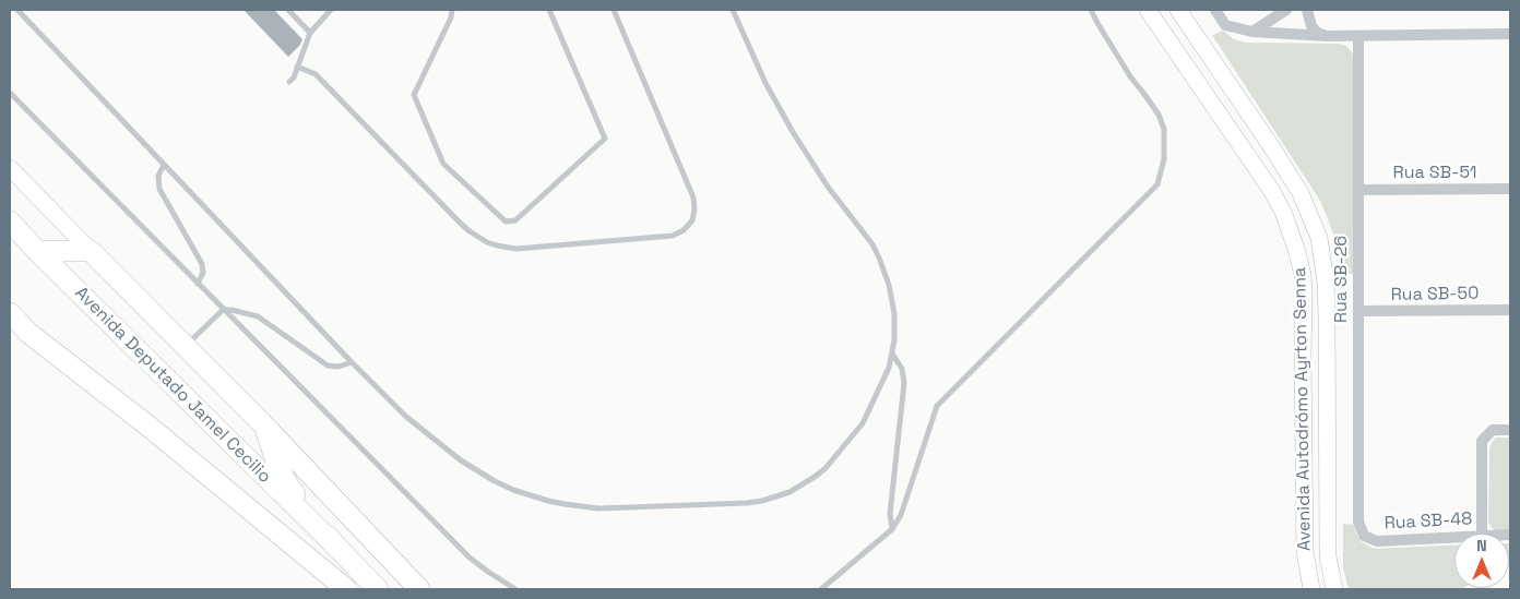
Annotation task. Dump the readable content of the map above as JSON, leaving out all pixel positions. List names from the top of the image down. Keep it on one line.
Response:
{"streets":{"highway":["Avenida Deputado Jamel Cecilio"],"street":["Rua SB-51","Rua SB-26","Rua SB-50","Avenida Autodrómo Ayrton Senna","Rua SB-48"]},"crossings":[["Rua SB-51","Rua SB-26"],["Rua SB-26","Rua SB-50"],["Rua SB-26","Rua SB-48"]],"north":"top"}
